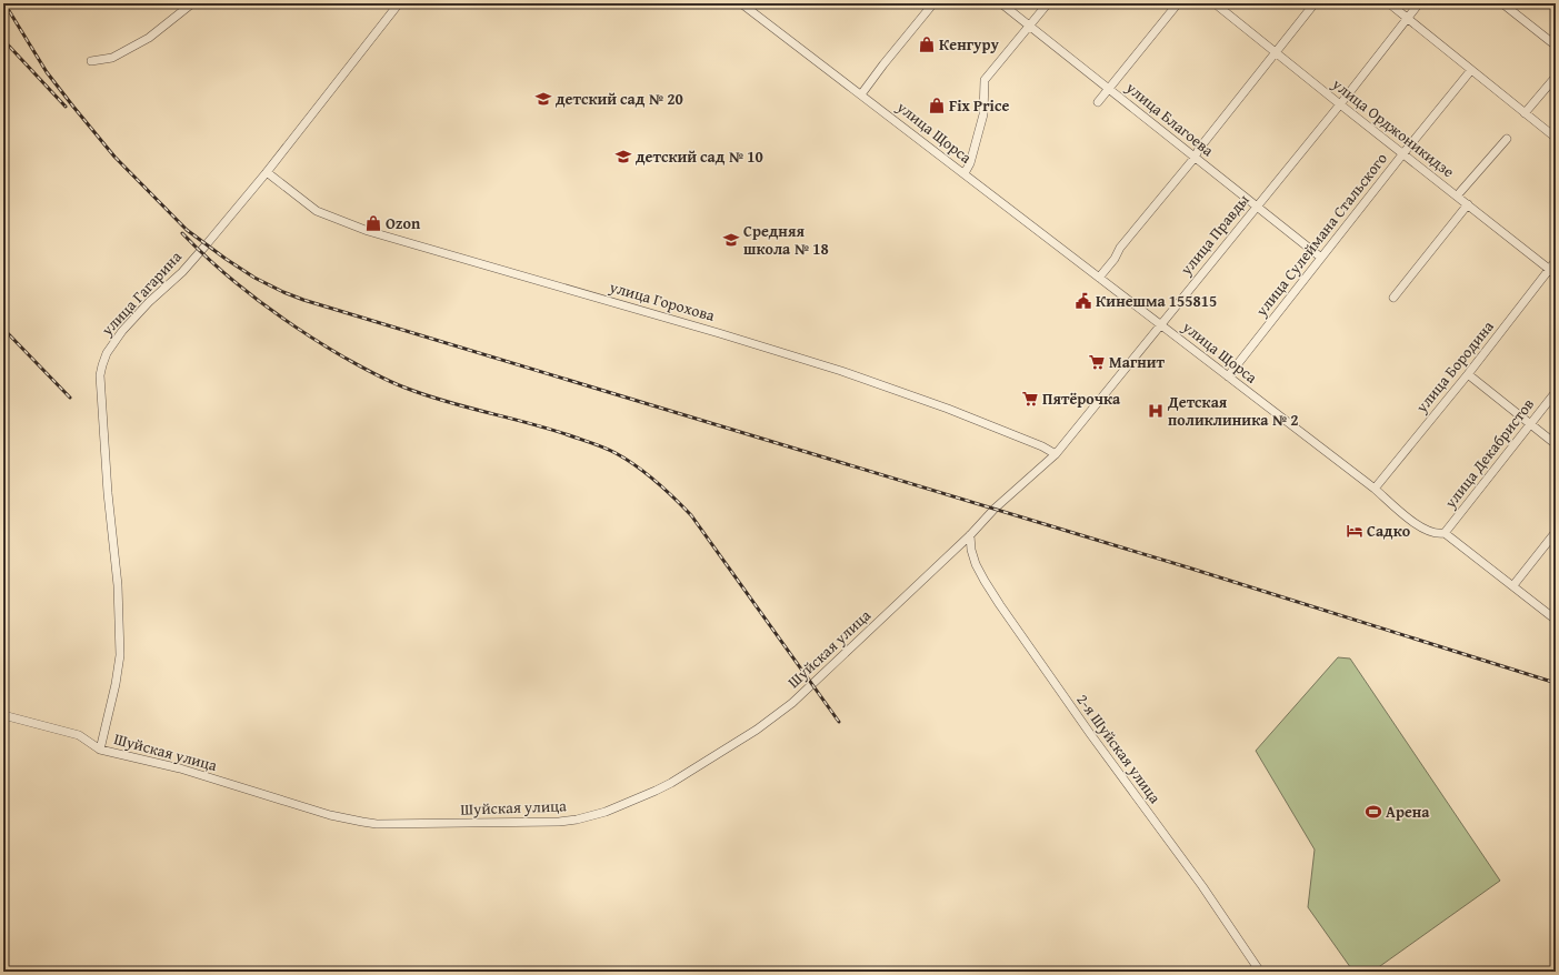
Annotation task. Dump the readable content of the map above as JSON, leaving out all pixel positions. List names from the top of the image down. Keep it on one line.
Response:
{"streets":{"street":["улица Благоева","улица Орджоникидзе","улица Щорса","улица Правды","улица Сулеймана Стальского","улица Гагарина","улица Горохова","улица Бородина","улица Декабристов","Шуйская улица","2-я Шуйская улица"]},"crossings":[["улица Благоева","улица Правды"],["улица Благоева","улица Сулеймана Стальского"],["улица Орджоникидзе","улица Правды"],["улица Орджоникидзе","улица Сулеймана Стальского"],["улица Орджоникидзе","улица Бородина"],["улица Щорса","улица Правды"],["улица Щорса","улица Сулеймана Стальского"],["улица Щорса","улица Бородина"],["улица Щорса","улица Декабристов"],["улица Правды","улица Горохова"],["улица Правды","Шуйская улица"],["улица Правды","2-я Шуйская улица"],["улица Гагарина","улица Горохова"],["улица Гагарина","Шуйская улица"],["Шуйская улица","2-я Шуйская улица"]],"places":{"shop":["Кенгуру","Fix Price","Ozon"],"school or university":["детский сад № 20","детский сад № 10","Средняя школа № 18"],"public building":["Кинешма 155815"],"supermarket":["Магнит","Пятёрочка"],"hospital":["Детская поликлиника № 2"],"hotel":["Садко"],"sports":["Арена"]}}
